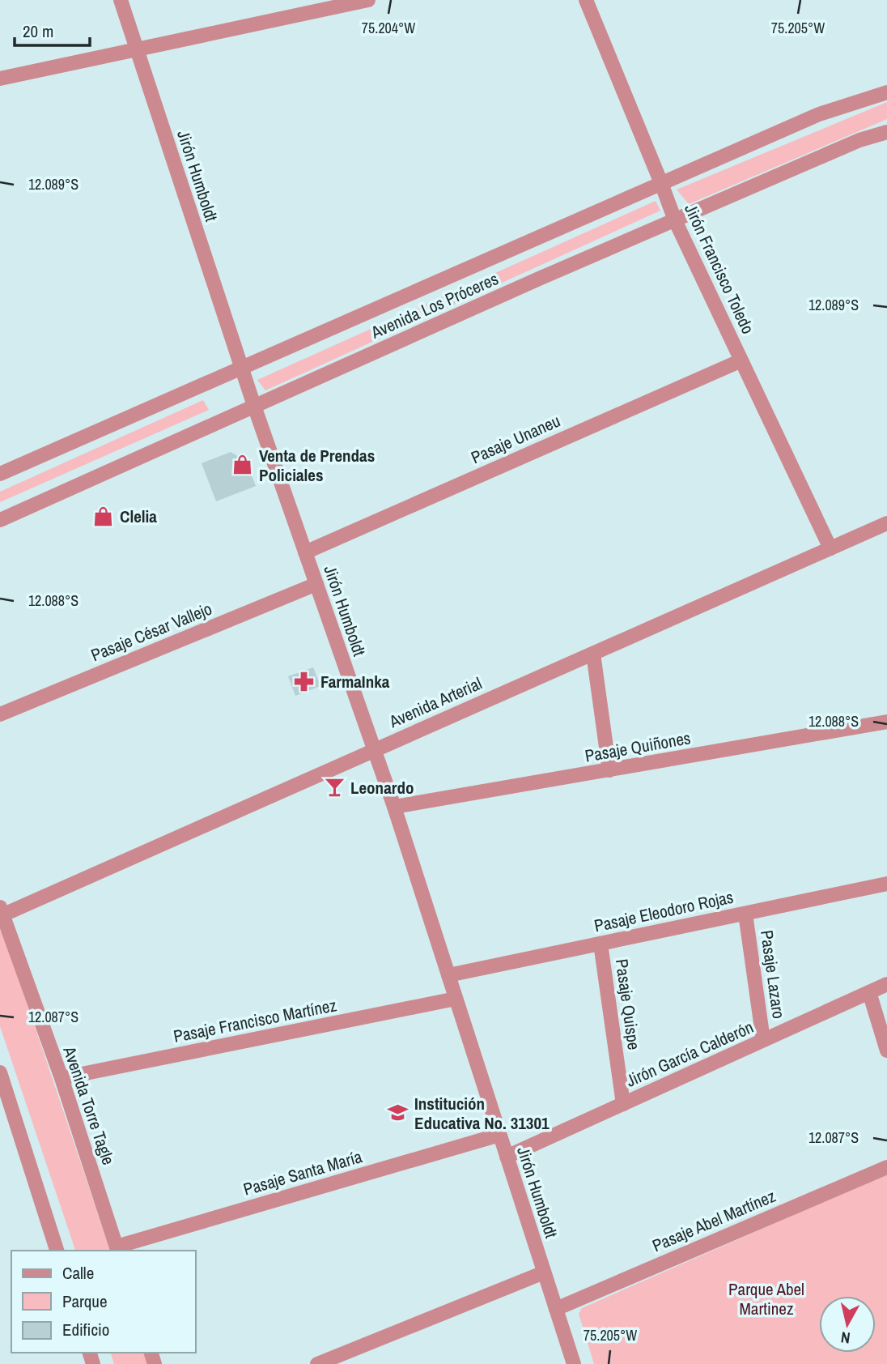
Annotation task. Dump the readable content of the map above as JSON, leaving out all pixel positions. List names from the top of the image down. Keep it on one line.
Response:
{"streets":{"street":["Jirón Humboldt","Jirón Francisco Toledo","Avenida Los Próceres","Pasaje Unaneu","Pasaje César Vallejo","Avenida Arterial","Pasaje Quiñones","Pasaje Eleodoro Rojas","Pasaje Lazaro","Pasaje Quispe","Pasaje Francisco Martínez","Jirón García Calderón","Avenida Torre Tagle","Pasaje Santa María","Pasaje Abel Martínez"]},"crossings":[["Jirón Humboldt","Avenida Los Próceres"],["Jirón Humboldt","Pasaje Unaneu"],["Jirón Humboldt","Pasaje César Vallejo"],["Jirón Humboldt","Avenida Arterial"],["Jirón Humboldt","Pasaje Quiñones"],["Jirón Humboldt","Pasaje Eleodoro Rojas"],["Jirón Humboldt","Pasaje Francisco Martínez"],["Jirón Humboldt","Jirón García Calderón"],["Jirón Humboldt","Pasaje Santa María"],["Jirón Humboldt","Pasaje Abel Martínez"],["Jirón Francisco Toledo","Avenida Los Próceres"],["Jirón Francisco Toledo","Pasaje Unaneu"],["Jirón Francisco Toledo","Avenida Arterial"],["Avenida Arterial","Avenida Torre Tagle"],["Pasaje Eleodoro Rojas","Pasaje Lazaro"],["Pasaje Eleodoro Rojas","Pasaje Quispe"],["Pasaje Lazaro","Jirón García Calderón"],["Pasaje Quispe","Jirón García Calderón"],["Pasaje Francisco Martínez","Avenida Torre Tagle"],["Avenida Torre Tagle","Pasaje Santa María"]],"parks":["Parque Abel Martinez"],"places":{"shop":["Venta de Prendas Policiales","Clelia"],"pharmacy":["FarmaInka"],"bar":["Leonardo"],"school or university":["Institución Educativa No. 31301"]},"legend":["Calle","Parque","Edificio"],"scale_bar":"20 m","north":"bottom","coordinates":["75.204°W","75.205°W","12.089°S","12.088°S","12.087°S"]}
